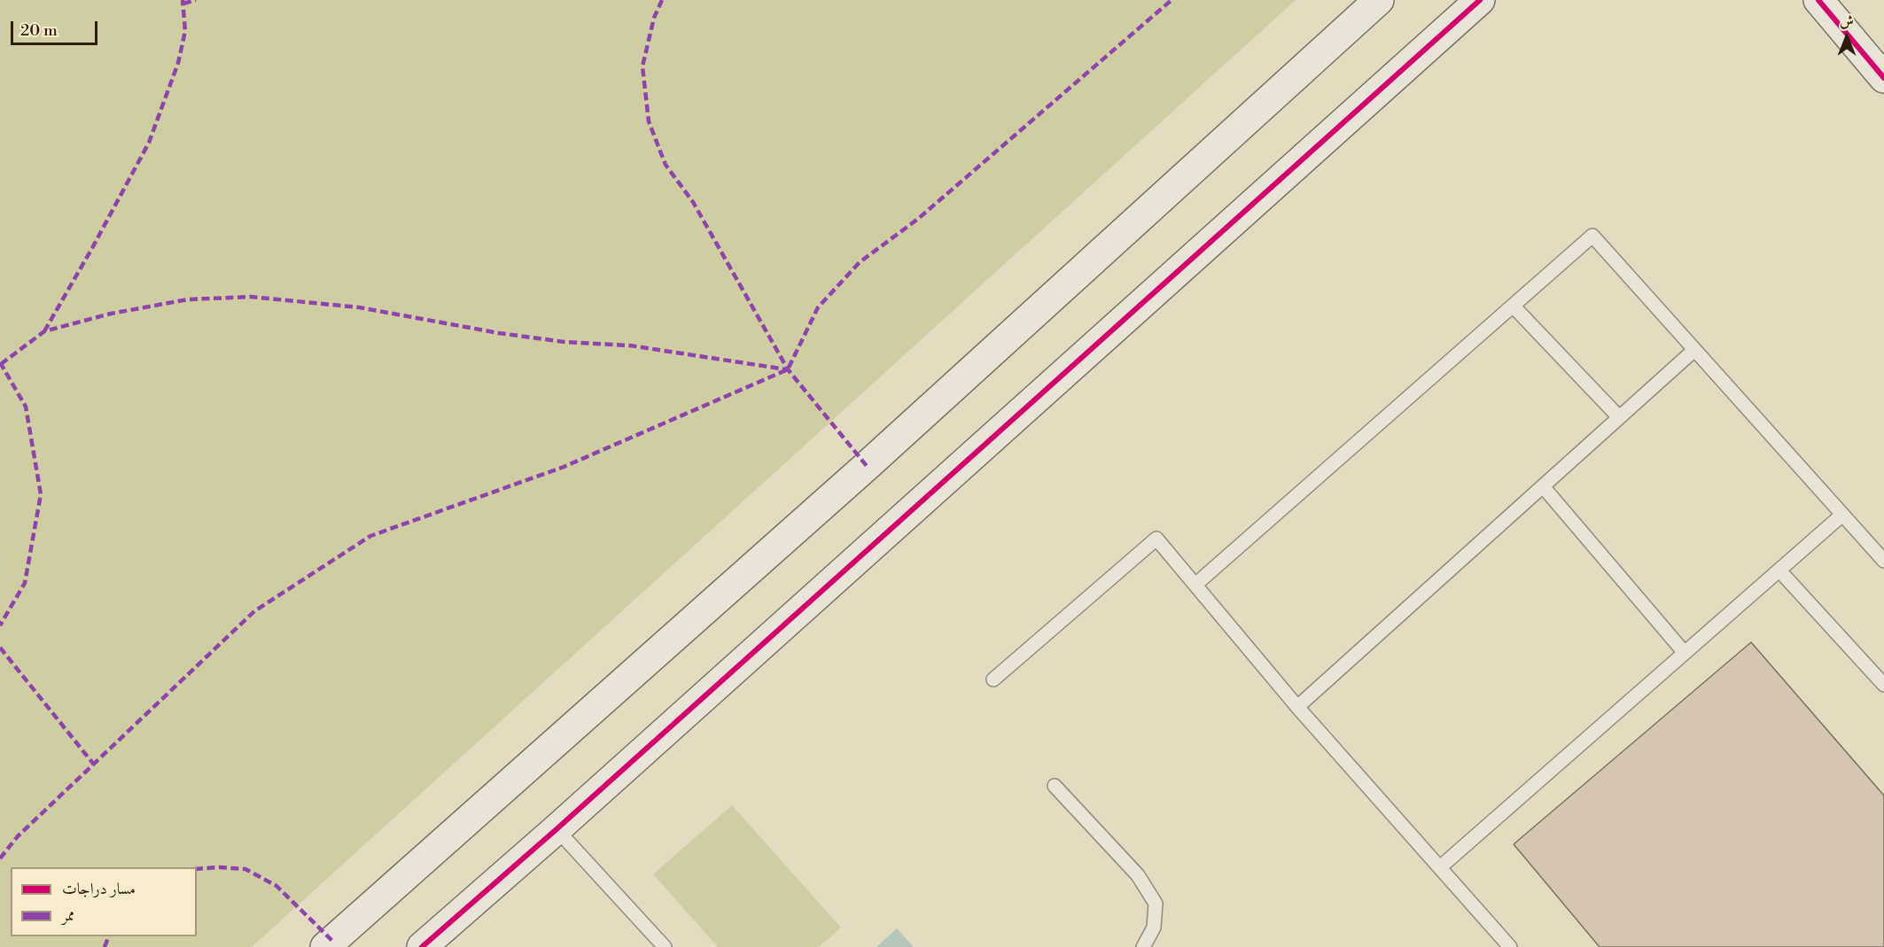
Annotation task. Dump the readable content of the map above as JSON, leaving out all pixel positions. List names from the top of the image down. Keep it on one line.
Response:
{"legend":["مسار دراجات","ممر"],"scale_bar":"20 m","north":"top"}
